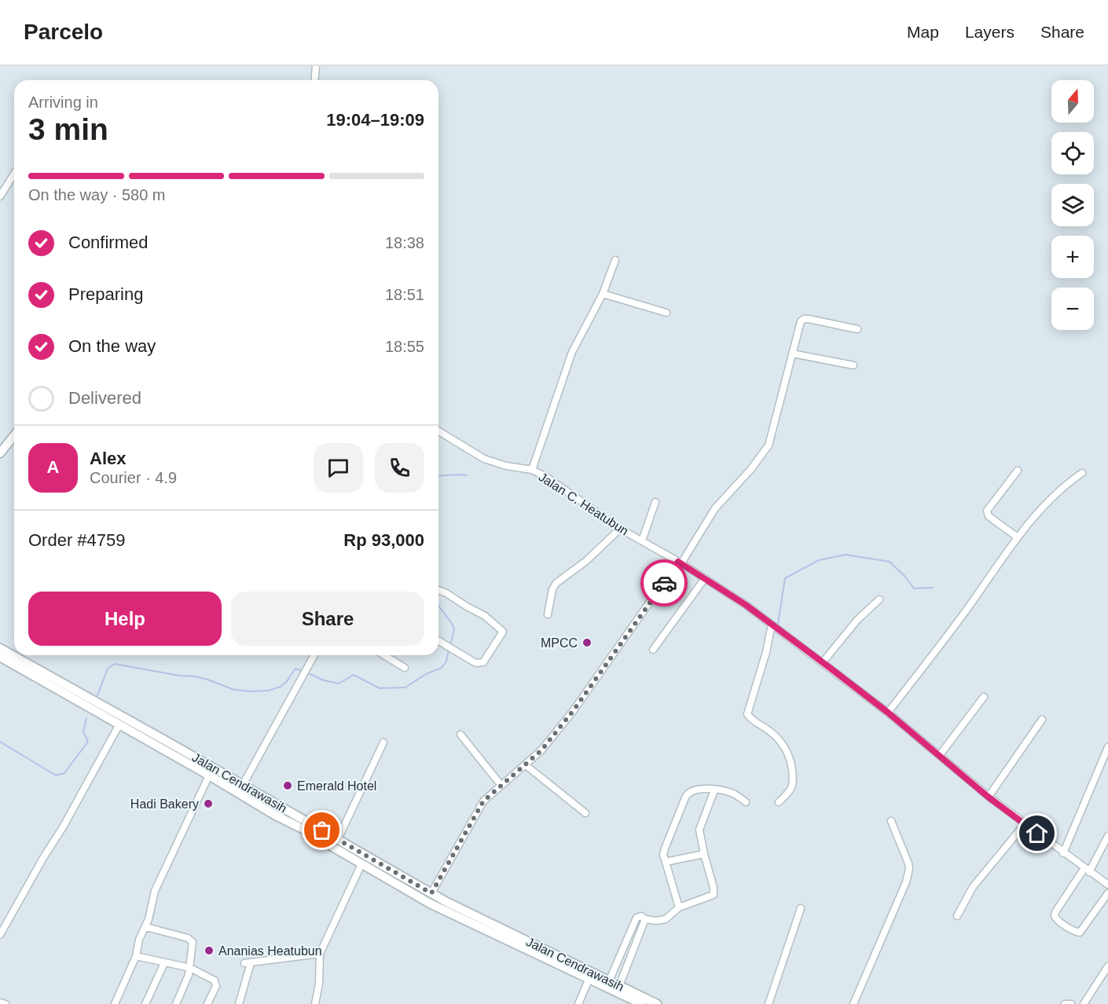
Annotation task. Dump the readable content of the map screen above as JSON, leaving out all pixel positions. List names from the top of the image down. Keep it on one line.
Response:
{"streets":{"main road":["Jalan Cendrawasih"],"street":["Jalan C. Heatubun"]},"places":["MPCC","Emerald Hotel","Hadi Bakery","Ananias Heatubun"],"north":"top","page":{"header":"Parcelo","nav":["Map","Layers","Share"],"map_buttons":["+","−"],"heading":["3 min","Arriving in","19:04–19:09"],"panel":["Alex","Courier · 4.9","Order #4759","Rp 93,000"],"bar":"On the way · 580 m","list":[["Confirmed","18:38"],["Preparing","18:51"],["On the way","18:55"],"Delivered"],"round":"A","buttons":["Help","Share"]}}
